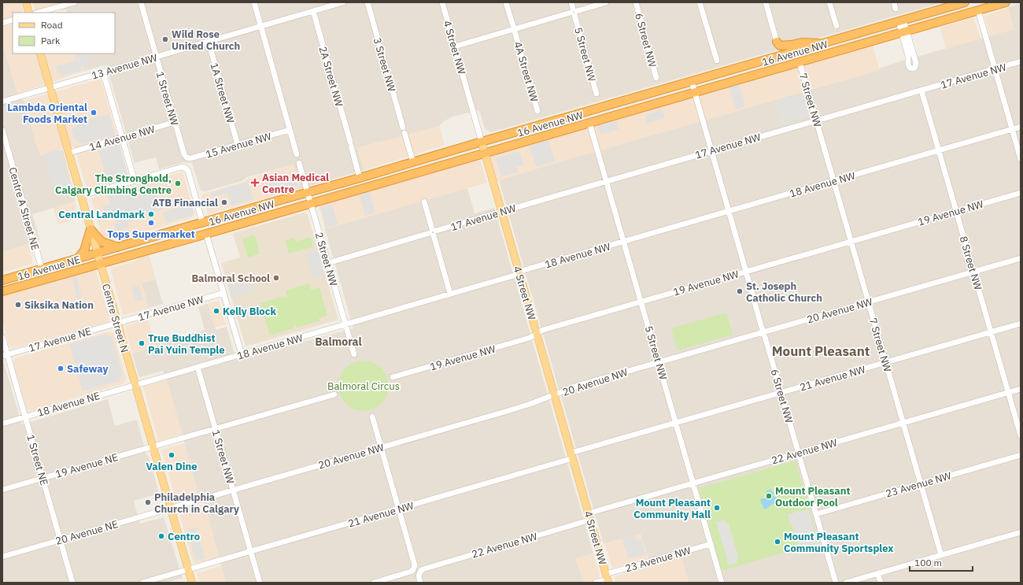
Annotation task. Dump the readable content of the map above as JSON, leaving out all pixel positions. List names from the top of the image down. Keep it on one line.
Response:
{"streets":{"highway":["16 Avenue NW","16 Avenue NE"],"main road":["4 Street NW","Centre Street N"],"street":["6 Street NW","5 Street NW","3 Street NW","13 Avenue NW","4A Street NW","17 Avenue NW","2A Street NW","1A Street NW","1 Street NW","7 Street NW","14 Avenue NW","15 Avenue NW","18 Avenue NW","Centre A Street NE","19 Avenue NW","2 Street NW","8 Street NW","20 Avenue NW","17 Avenue NE","21 Avenue NW","18 Avenue NE","22 Avenue NW","1 Street NE","19 Avenue NE","23 Avenue NW","20 Avenue NE"]},"crossings":[["6 Street NW","16 Avenue NW"],["6 Street NW","17 Avenue NW"],["6 Street NW","18 Avenue NW"],["6 Street NW","19 Avenue NW"],["6 Street NW","20 Avenue NW"],["6 Street NW","21 Avenue NW"],["6 Street NW","22 Avenue NW"],["6 Street NW","23 Avenue NW"],["4 Street NW","16 Avenue NW"],["4 Street NW","17 Avenue NW"],["4 Street NW","18 Avenue NW"],["4 Street NW","19 Avenue NW"],["4 Street NW","20 Avenue NW"],["4 Street NW","21 Avenue NW"],["4 Street NW","22 Avenue NW"],["4 Street NW","23 Avenue NW"],["16 Avenue NW","5 Street NW"],["16 Avenue NW","3 Street NW"],["16 Avenue NW","2A Street NW"],["16 Avenue NW","7 Street NW"],["16 Avenue NW","2 Street NW"],["16 Avenue NW","16 Avenue NE"],["16 Avenue NW","Centre Street N"],["5 Street NW","17 Avenue NW"],["5 Street NW","18 Avenue NW"],["5 Street NW","19 Avenue NW"],["5 Street NW","20 Avenue NW"],["5 Street NW","21 Avenue NW"],["5 Street NW","22 Avenue NW"],["5 Street NW","23 Avenue NW"],["13 Avenue NW","2A Street NW"],["13 Avenue NW","1A Street NW"],["13 Avenue NW","1 Street NW"],["13 Avenue NW","Centre Street N"],["17 Avenue NW","7 Street NW"],["17 Avenue NW","2 Street NW"],["17 Avenue NW","8 Street NW"],["17 Avenue NW","Centre Street N"],["17 Avenue NW","17 Avenue NE"],["1A Street NW","15 Avenue NW"],["1 Street NW","14 Avenue NW"],["1 Street NW","15 Avenue NW"],["1 Street NW","18 Avenue NW"],["1 Street NW","20 Avenue NW"],["1 Street NW","21 Avenue NW"],["7 Street NW","18 Avenue NW"],["7 Street NW","19 Avenue NW"],["7 Street NW","20 Avenue NW"],["7 Street NW","21 Avenue NW"],["7 Street NW","22 Avenue NW"],["7 Street NW","23 Avenue NW"],["14 Avenue NW","Centre Street N"],["18 Avenue NW","2 Street NW"],["18 Avenue NW","8 Street NW"],["18 Avenue NW","Centre Street N"],["18 Avenue NW","18 Avenue NE"],["Centre A Street NE","16 Avenue NE"],["19 Avenue NW","8 Street NW"],["8 Street NW","20 Avenue NW"],["8 Street NW","21 Avenue NW"],["8 Street NW","22 Avenue NW"],["16 Avenue NE","Centre Street N"],["20 Avenue NW","Centre Street N"],["20 Avenue NW","20 Avenue NE"],["Centre Street N","17 Avenue NE"],["Centre Street N","21 Avenue NW"],["Centre Street N","18 Avenue NE"],["Centre Street N","19 Avenue NE"],["Centre Street N","20 Avenue NE"],["17 Avenue NE","1 Street NE"],["18 Avenue NE","1 Street NE"],["1 Street NE","19 Avenue NE"],["1 Street NE","20 Avenue NE"]],"districts":["Balmoral","Mount Pleasant"],"parks":["Balmoral Circus"],"places":{"other":["Wild Rose United Church","Lambda Oriental Foods Market","The Stronghold, Calgary Climbing Centre","ATB Financial","Central Landmark","Tops Supermarket","Balmoral School","St. Joseph Catholic Church","Siksika Nation","Kelly Block","True Buddhist Pai Yuin Temple","Safeway","Valen Dine","Mount Pleasant Outdoor Pool","Philadelphia Church in Calgary","Mount Pleasant Community Hall","Centro","Mount Pleasant Community Sportsplex"],"health":["Asian Medical Centre"]},"legend":["Road","Park"],"scale_bar":"100 m"}
